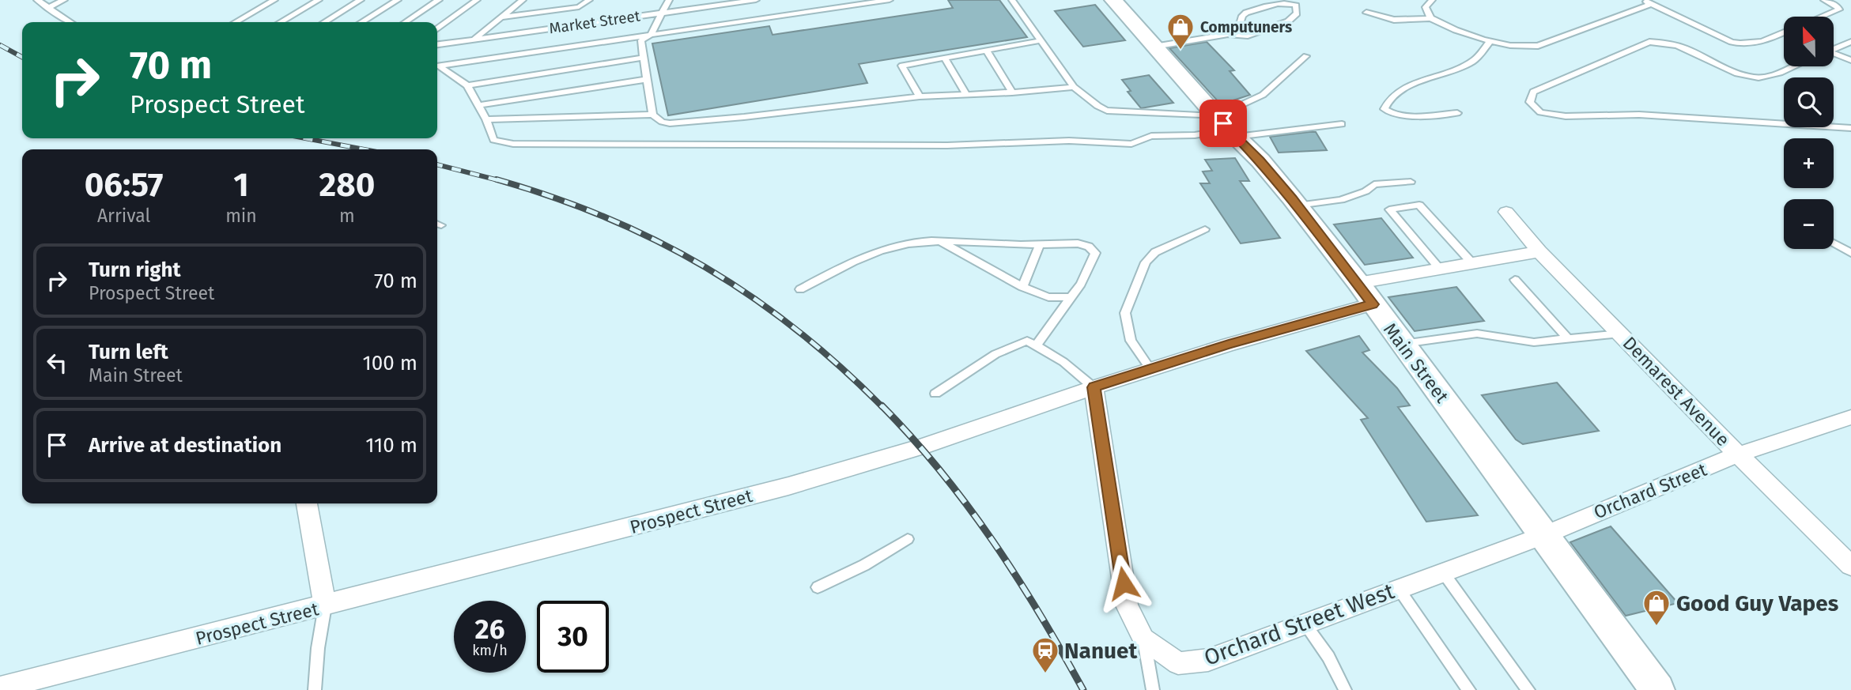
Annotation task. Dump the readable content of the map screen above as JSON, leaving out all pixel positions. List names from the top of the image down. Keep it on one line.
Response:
{"streets":{"street":["Main Street","Demarest Avenue","Orchard Street","Prospect Street","Orchard Street West"],"lane":["Market Street"]},"crossings":[["Main Street","Orchard Street"],["Main Street","Prospect Street"],["Main Street","Orchard Street West"],["Demarest Avenue","Orchard Street"],["Orchard Street","Orchard Street West"],["Prospect Street","Orchard Street West"]],"places":{"shop":["Computuners","Good Guy Vapes"],"station":["Nanuet"]},"north":"top","page":{"map_buttons":["+","−"],"turn":["70 m","Prospect Street"],"eta":["06:57","Arrival","1","min","280","m"],"list":[{"name":"Turn right","note":"Prospect Street","value":"70 m"},{"name":"Turn left","note":"Main Street","value":"100 m"},{"name":"Arrive at destination","value":"110 m"}],"speed":"26 km/h","limit":"30"}}
